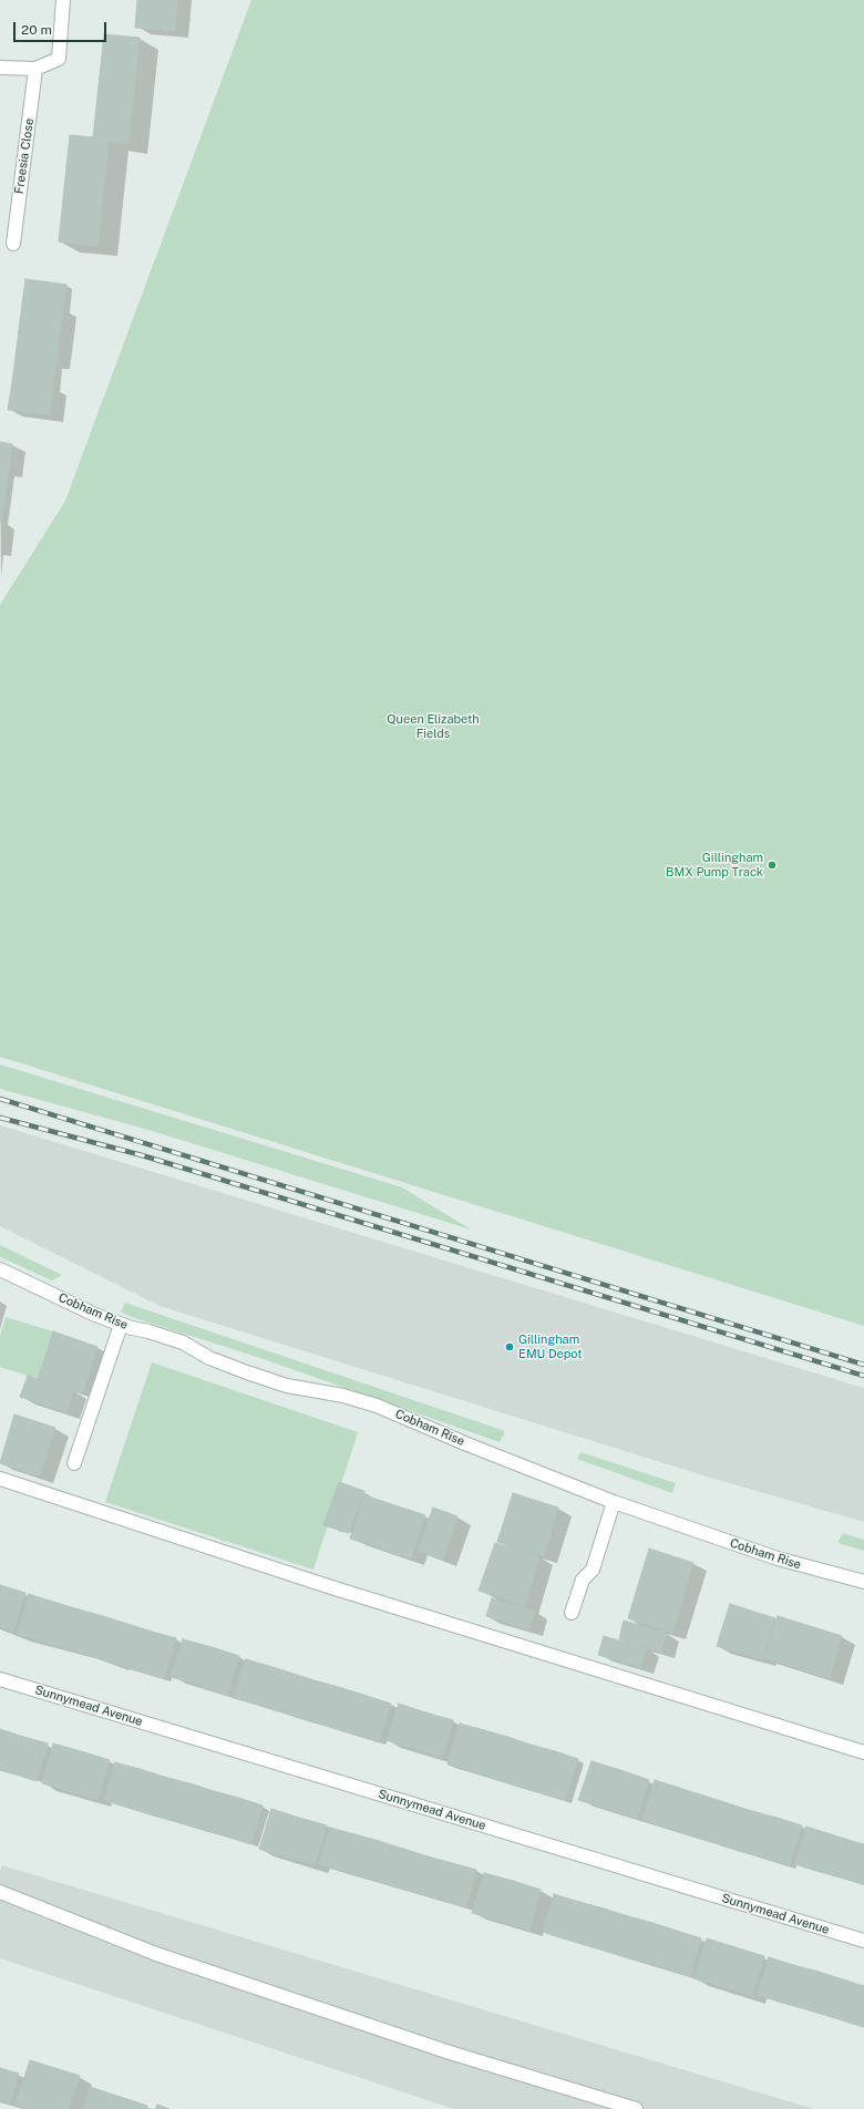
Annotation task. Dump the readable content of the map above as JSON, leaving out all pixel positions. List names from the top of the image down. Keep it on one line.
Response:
{"streets":{"street":["Freesia Close","Cobham Rise","Sunnymead Avenue"]},"parks":["Queen Elizabeth Fields"],"places":["Gillingham BMX Pump Track","Gillingham EMU Depot"],"scale_bar":"20 m"}
